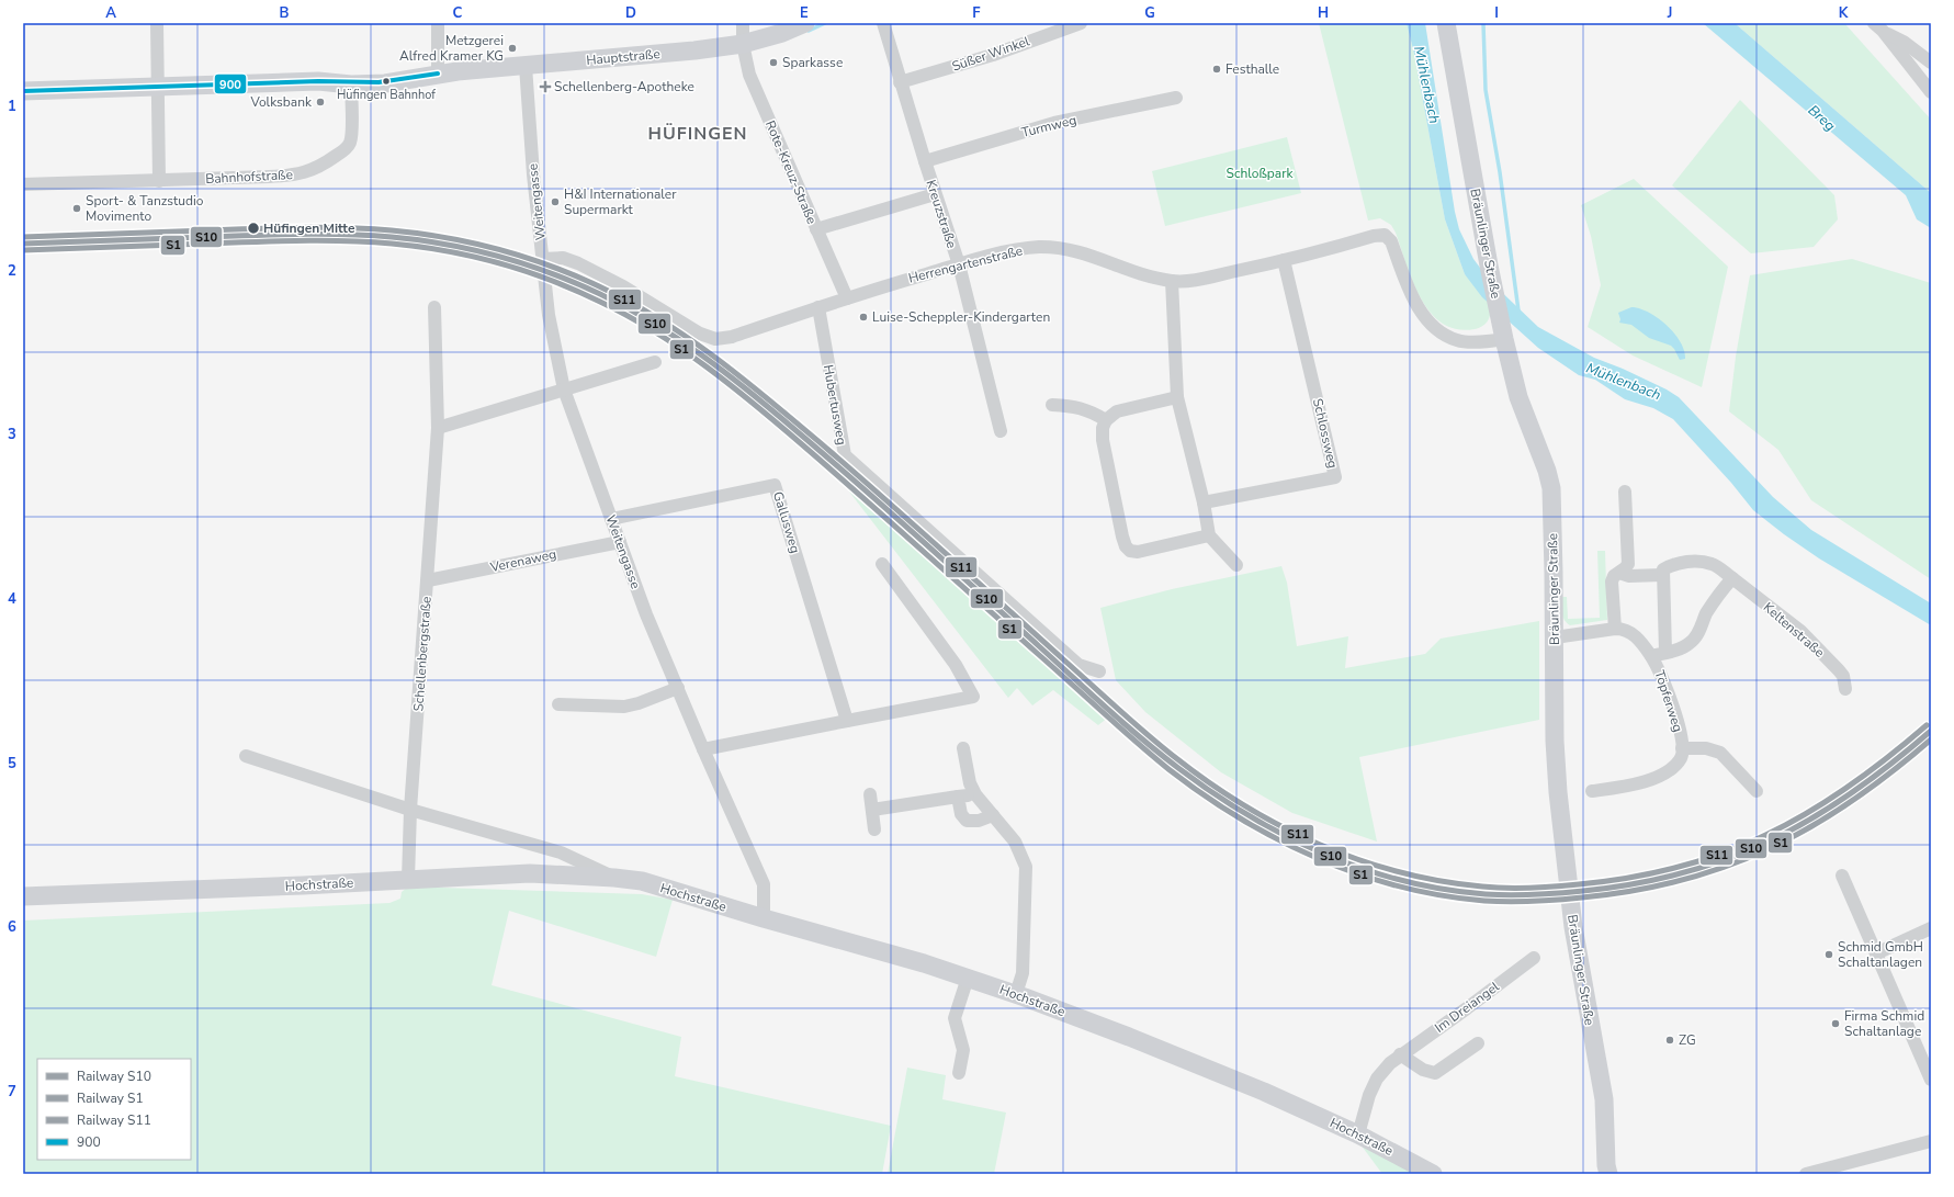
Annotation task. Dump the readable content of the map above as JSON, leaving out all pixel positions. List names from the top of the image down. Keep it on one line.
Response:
{"streets":{"main road":["Hauptstraße","Bräunlinger Straße","Hochstraße"],"street":["Süßer Winkel","Turmweg","Rote-Kreuz-Straße","Bahnhofstraße","Weitengasse","Kreuzstraße","Herrengartenstraße","Hubertusweg","Schlossweg","Gallusweg","Verenaweg","Keltenstraße","Schellenbergstraße","Töpferweg","Im Dreiangel"]},"crossings":[["Süßer Winkel","Kreuzstraße"],["Hauptstraße","Rote-Kreuz-Straße"],["Hauptstraße","Bahnhofstraße"],["Hauptstraße","Weitengasse"],["Turmweg","Kreuzstraße"],["Rote-Kreuz-Straße","Herrengartenstraße"],["Weitengasse","Herrengartenstraße"],["Weitengasse","Gallusweg"],["Weitengasse","Verenaweg"],["Weitengasse","Hochstraße"],["Kreuzstraße","Herrengartenstraße"],["Bräunlinger Straße","Herrengartenstraße"],["Herrengartenstraße","Hubertusweg"],["Herrengartenstraße","Schlossweg"],["Verenaweg","Schellenbergstraße"],["Schellenbergstraße","Hochstraße"],["Hochstraße","Im Dreiangel"]],"districts":["HÜFINGEN"],"water":["Mühlenbach","Breg"],"parks":["Schloßpark"],"places":{"other":["Metzgerei Alfred Kramer KG","Sparkasse","Festhalle","Hüfingen Bahnhof","Volksbank","H&I Internationaler Supermarkt","Sport- & Tanzstudio Movimento","Hüfingen Mitte","Luise-Scheppler-Kindergarten","Schmid GmbH Schaltanlagen","Firma Schmid Schaltanlage","ZG"],"health":["Schellenberg-Apotheke"]},"lines":["transit line 900","rail line S11","rail line S10","rail line S1"],"legend":["Railway S10","Railway S1","Railway S11","900"],"grid":{"columns":["A","B","C","D","E","F","G","H","I","J","K"],"rows":["1","2","3","4","5","6","7"]}}
